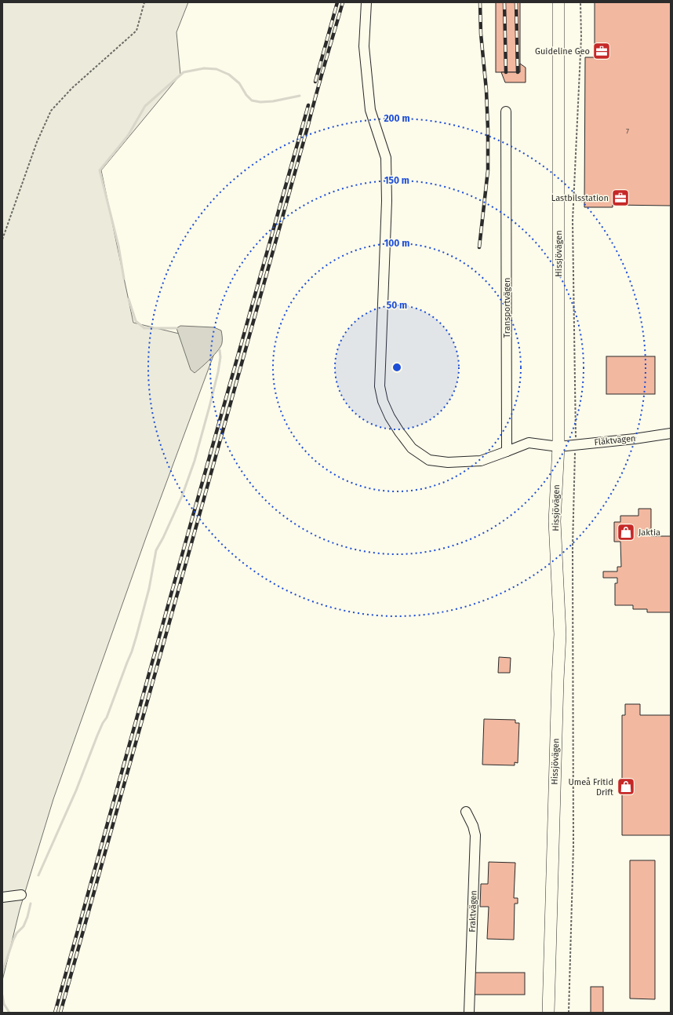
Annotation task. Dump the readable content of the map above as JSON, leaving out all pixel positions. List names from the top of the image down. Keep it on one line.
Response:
{"streets":{"main road":["Hissjövägen"],"street":["Transportvägen","Fläktvägen","Fraktvägen"]},"crossings":[["Hissjövägen","Fläktvägen"]],"places":{"office":["Guideline Geo","Lastbilsstation"],"shop":["Jaktia","Umeå Fritid Drift"]},"house_numbers":["7"],"rings":["200 m","150 m","100 m","50 m"]}
